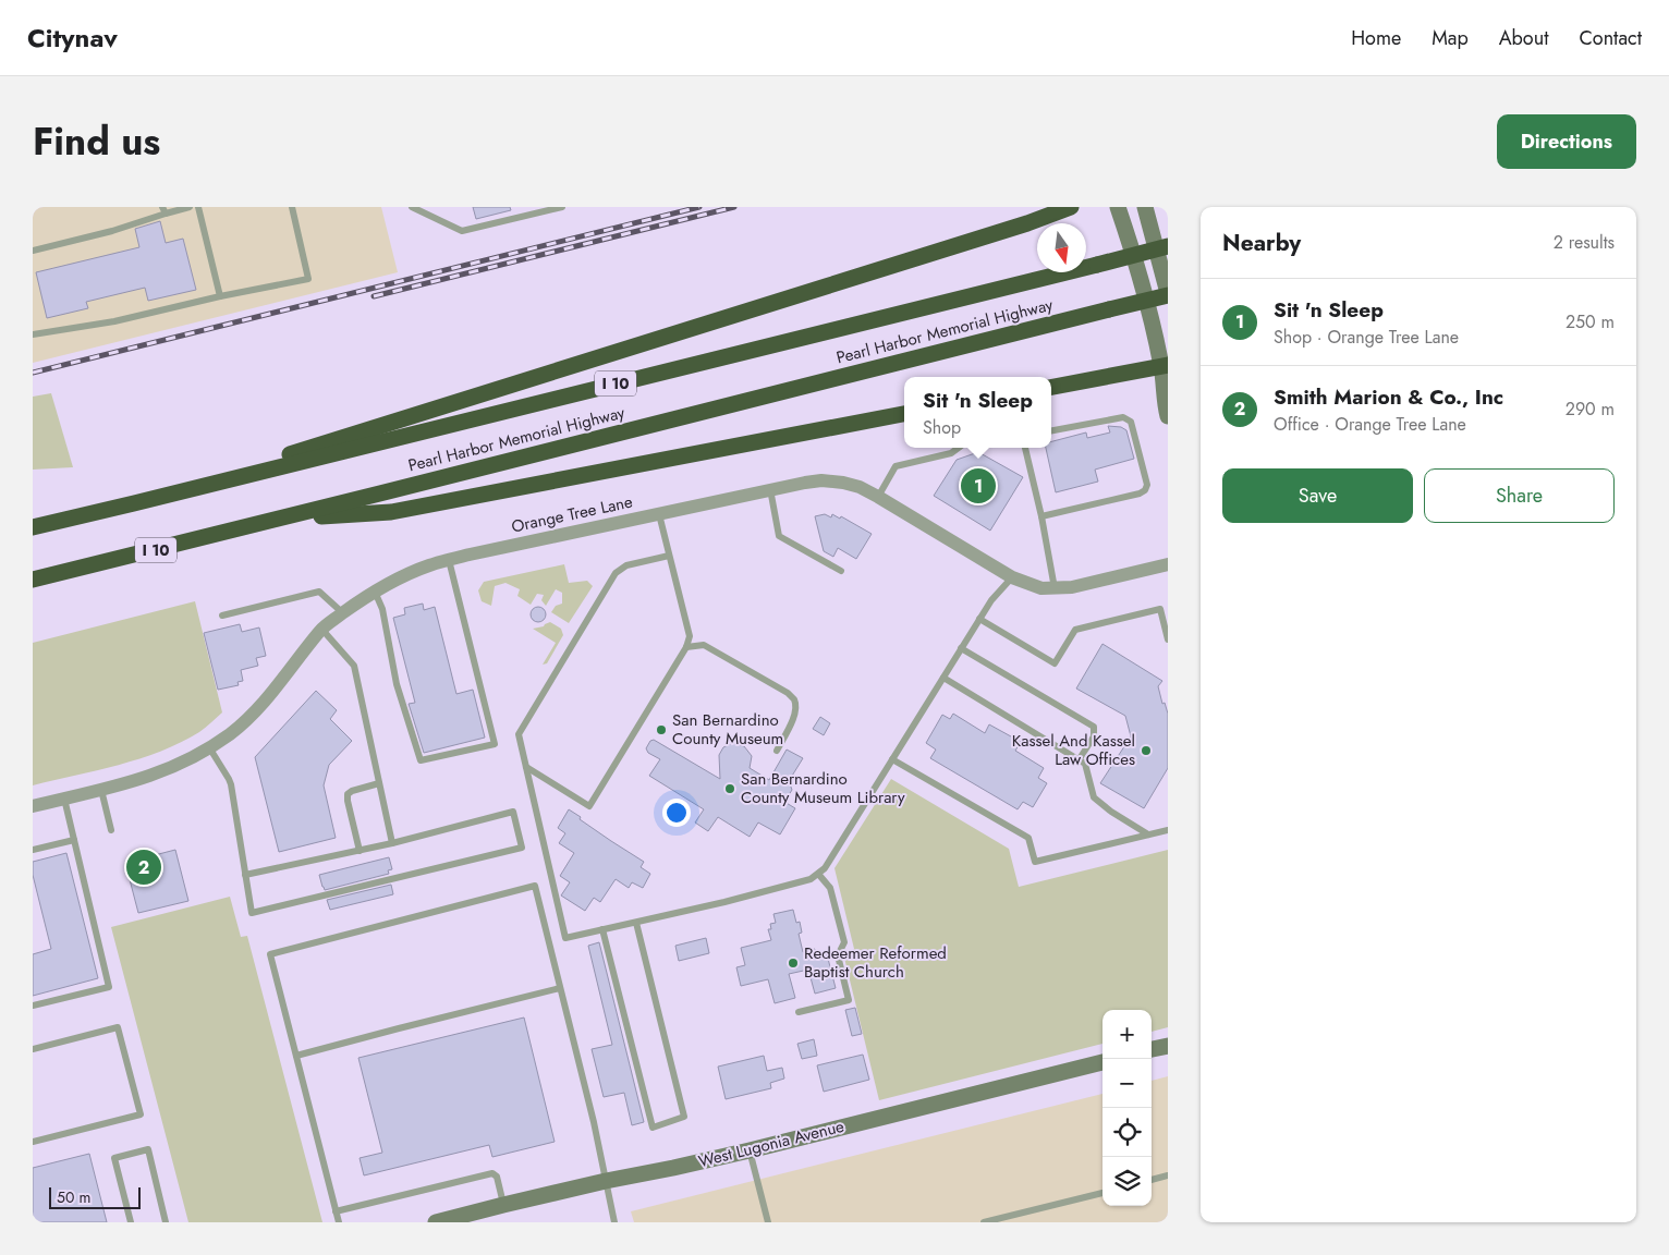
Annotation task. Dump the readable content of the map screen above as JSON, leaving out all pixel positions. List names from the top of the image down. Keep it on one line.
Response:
{"streets":{"highway":["Pearl Harbor Memorial Highway","I 10"],"street":["Orange Tree Lane","West Lugonia Avenue"]},"places":["San Bernardino County Museum","Kassel And Kassel Law Offices","San Bernardino County Museum Library","Redeemer Reformed Baptist Church"],"scale_bar":"50 m","north":"bottom","page":{"header":"Citynav","nav":["Home","Map","About","Contact"],"title":"Find us","buttons":["Directions",["Save","Share"]],"heading":["Nearby","2 results"],"list":[{"mark":"1","name":"Sit 'n Sleep","note":"Shop · Orange Tree Lane","value":"250 m"},{"mark":"2","name":"Smith Marion & Co., Inc","note":"Office · Orange Tree Lane","value":"290 m"}],"popup":["Sit 'n Sleep","Shop"],"pins":["1","2"],"map_buttons":["+","−"],"scale":"50 m"}}
